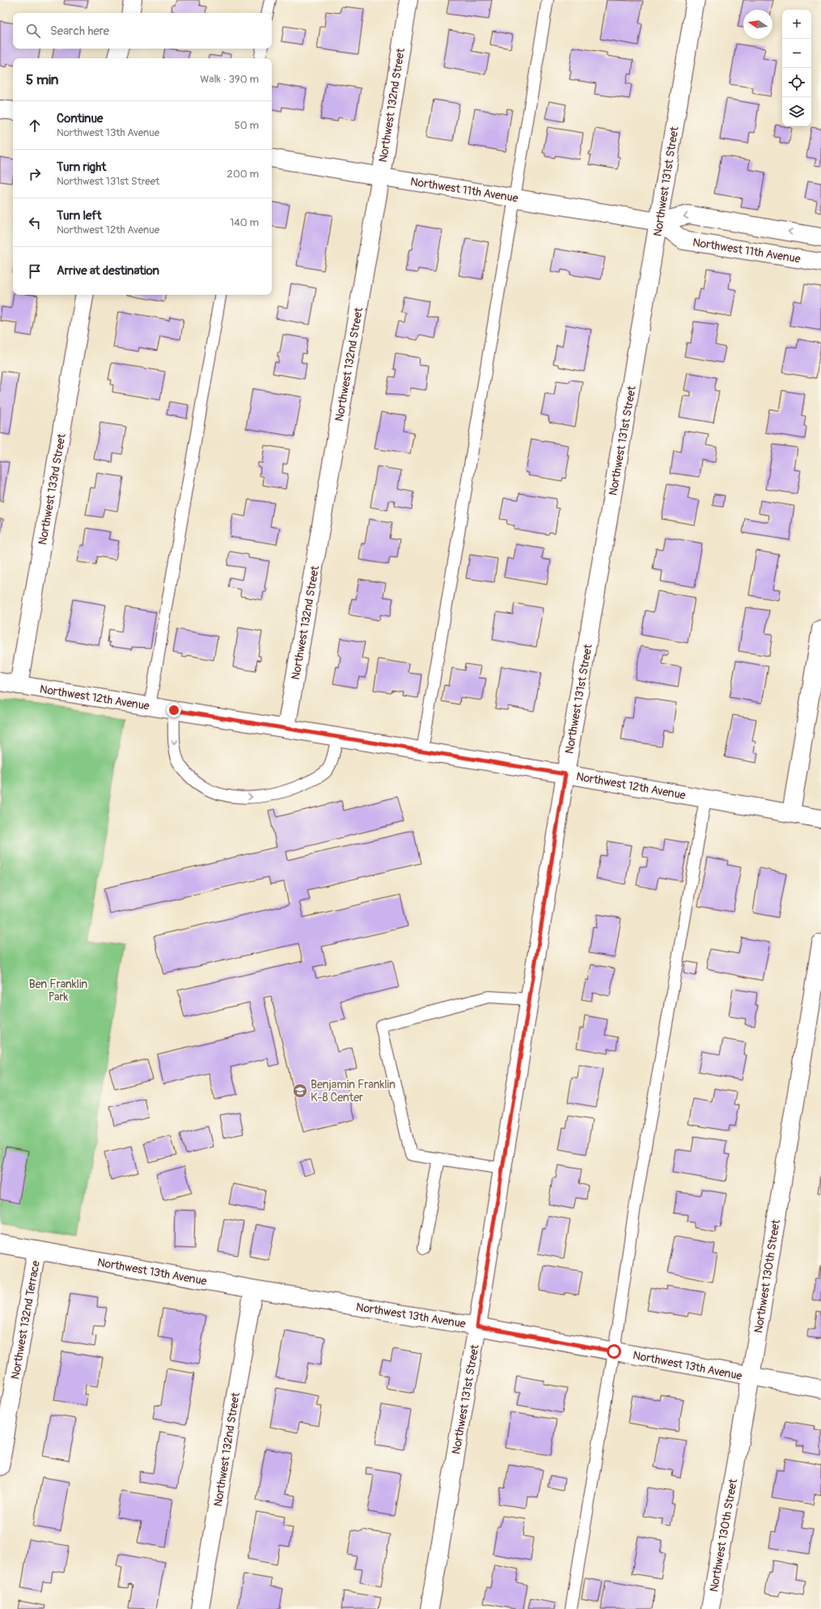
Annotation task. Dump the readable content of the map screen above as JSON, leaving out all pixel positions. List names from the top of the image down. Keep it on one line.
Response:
{"streets":{"street":["Northwest 132nd Street","Northwest 131st Street","Northwest 11th Avenue","Northwest 133rd Street","Northwest 12th Avenue","Northwest 13th Avenue","Northwest 130th Street","Northwest 132nd Terrace"]},"crossings":[["Northwest 132nd Street","Northwest 11th Avenue"],["Northwest 132nd Street","Northwest 12th Avenue"],["Northwest 132nd Street","Northwest 13th Avenue"],["Northwest 131st Street","Northwest 11th Avenue"],["Northwest 131st Street","Northwest 12th Avenue"],["Northwest 131st Street","Northwest 13th Avenue"],["Northwest 133rd Street","Northwest 12th Avenue"],["Northwest 13th Avenue","Northwest 130th Street"],["Northwest 13th Avenue","Northwest 132nd Terrace"]],"parks":["Ben Franklin Park"],"places":{"school or university":["Benjamin Franklin K-8 Center"]},"north":"left","page":{"map_buttons":["+","−"],"search":"Search here","heading":["5 min","Walk · 390 m"],"list":[["Continue","Northwest 13th Avenue","50 m"],["Turn right","Northwest 131st Street","200 m"],["Turn left","Northwest 12th Avenue","140 m"],"Arrive at destination"]}}
